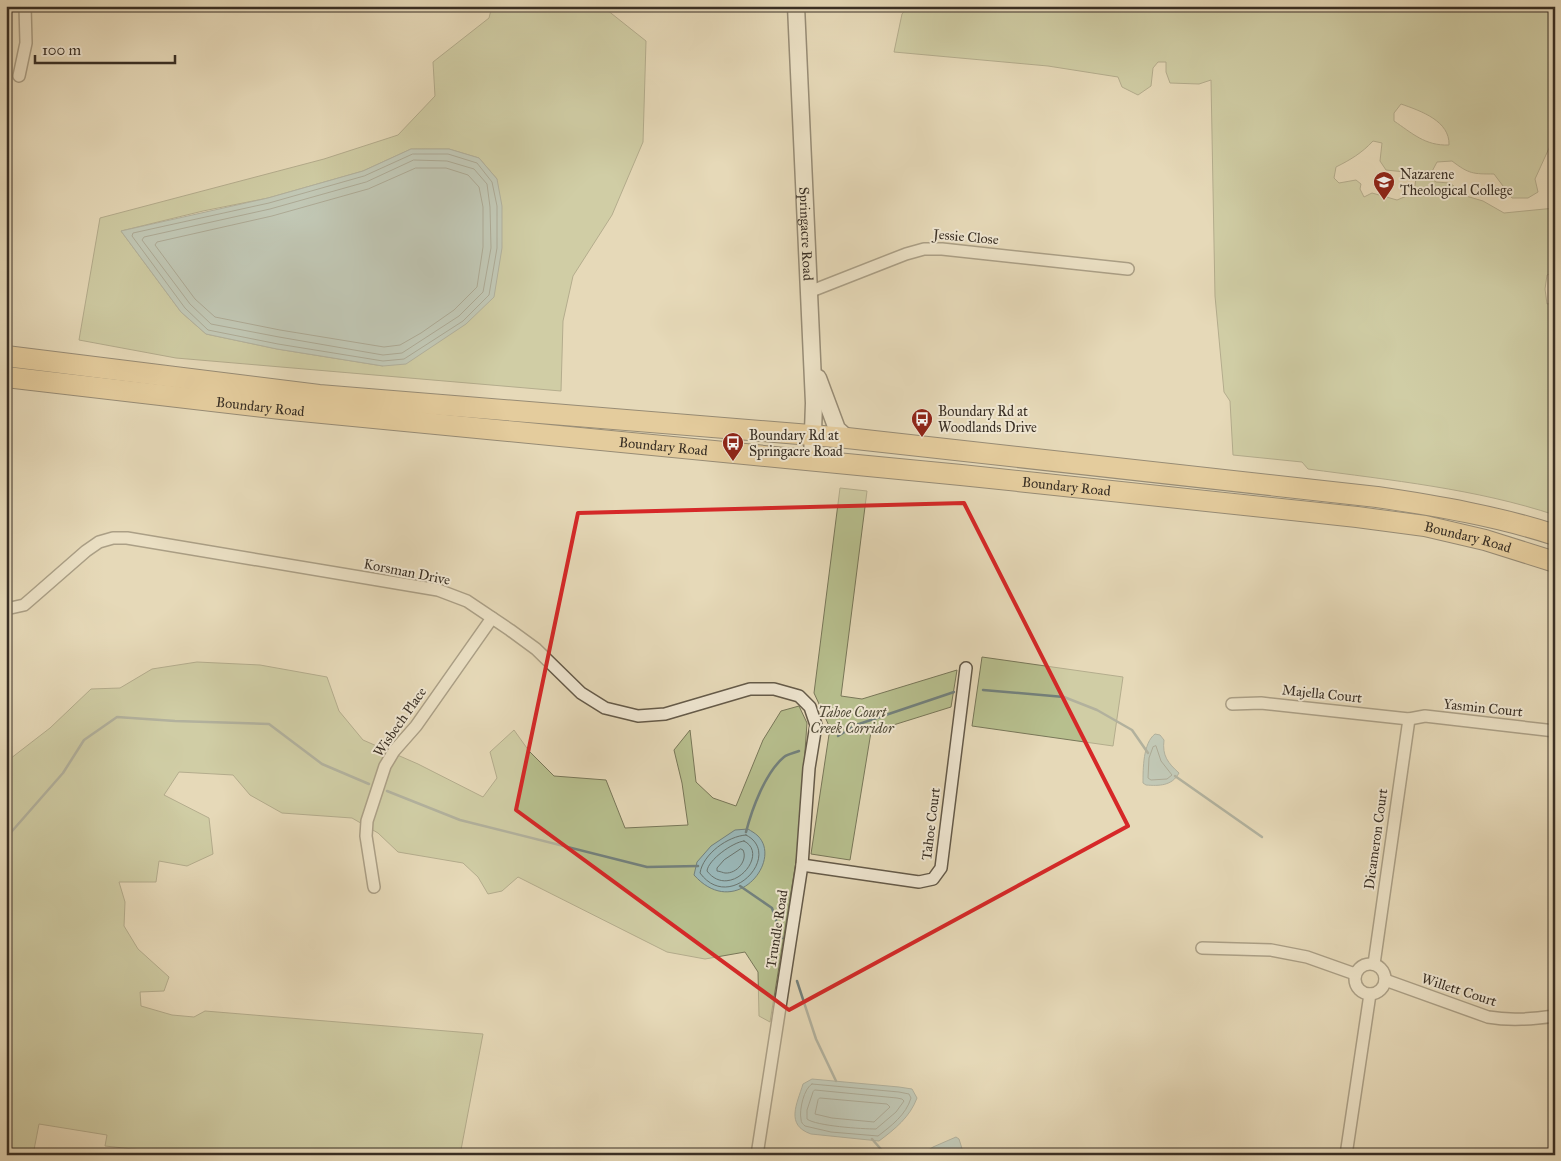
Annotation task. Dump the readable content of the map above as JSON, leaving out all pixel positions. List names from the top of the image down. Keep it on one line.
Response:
{"streets":{"highway":["Boundary Road"],"street":["Springacre Road","Jessie Close","Korsman Drive","Majella Court","Yasmin Court","Wisbech Place","Tahoe Court","Dicameron Court","Trundle Road","Willett Court"]},"crossings":[["Springacre Road","Jessie Close"],["Springacre Road","Boundary Road"],["Korsman Drive","Wisbech Place"],["Korsman Drive","Trundle Road"],["Majella Court","Yasmin Court"],["Majella Court","Dicameron Court"],["Yasmin Court","Dicameron Court"],["Tahoe Court","Trundle Road"],["Dicameron Court","Willett Court"]],"parks":["Tahoe Court Creek Corridor"],"places":{"school or university":["Nazarene Theological College"],"bus stop":["Boundary Rd at Woodlands Drive","Boundary Rd at Springacre Road"]},"scale_bar":"100 m"}
